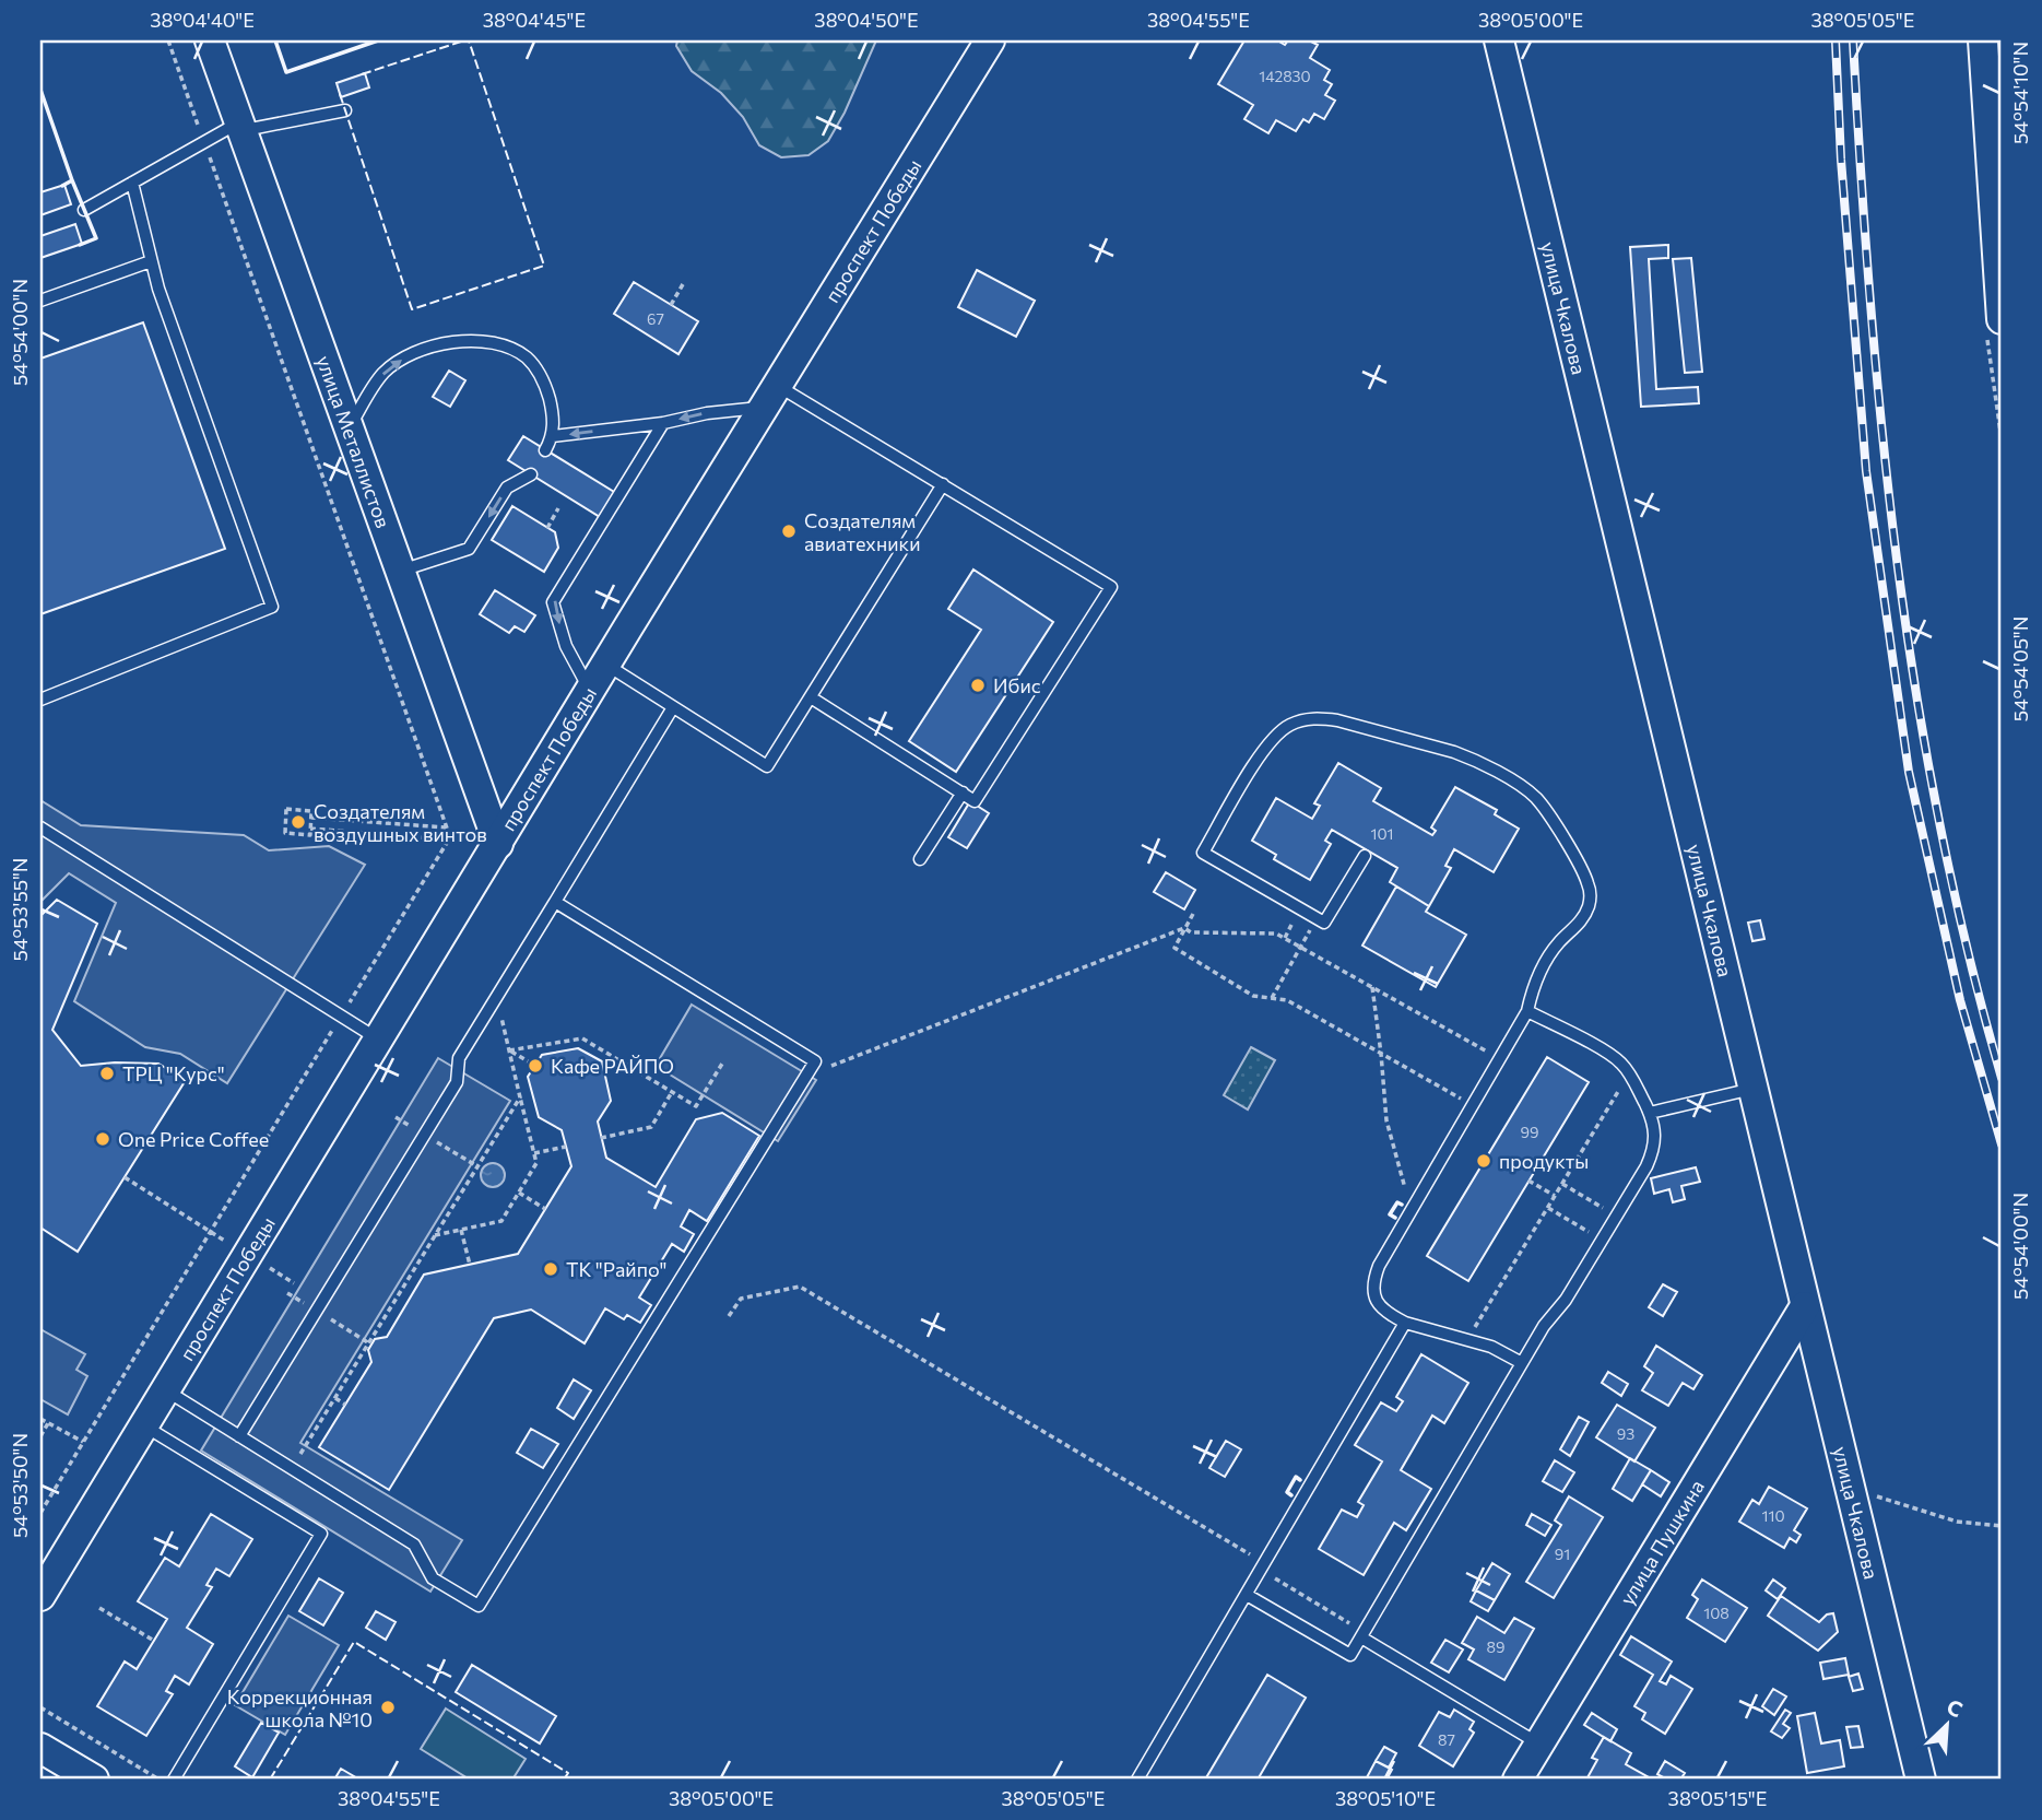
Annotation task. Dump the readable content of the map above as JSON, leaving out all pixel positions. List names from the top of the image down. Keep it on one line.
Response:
{"streets":{"street":["проспект Победы","улица Чкалова","улица Металлистов","улица Пушкина"]},"crossings":[["проспект Победы","улица Металлистов"],["улица Чкалова","улица Пушкина"]],"places":["Создателям авиатехники","Ибис","Создателям воздушных винтов","Кафе РАЙПО","ТРЦ \"Курс\"","One Price Coffee","продукты","ТК \"Райпо\"","Коррекционная школа №10"],"house_numbers":["142830","67","101","99","93","110","91","108","89","87"],"north":"top right","coordinates":["38°04'40\"E","38°04'45\"E","38°04'50\"E","38°04'55\"E","38°05'00\"E","38°05'05\"E","54°54'10\"N","54°54'00\"N","54°54'05\"N","54°53'55\"N","54°53'50\"N","38°05'10\"E","38°05'15\"E"]}
